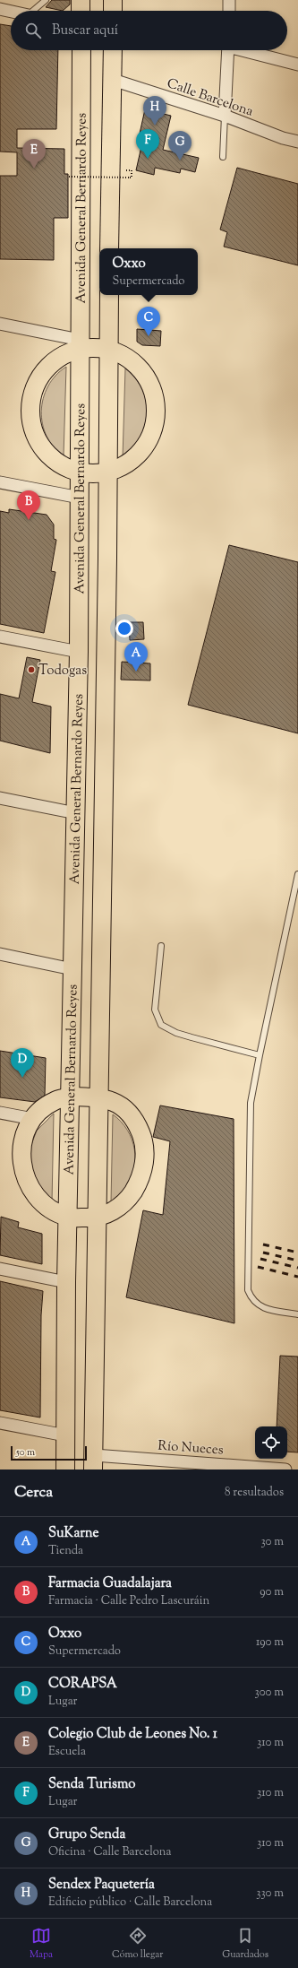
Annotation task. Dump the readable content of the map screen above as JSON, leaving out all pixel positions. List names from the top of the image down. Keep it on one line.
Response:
{"streets":{"main road":["Avenida General Bernardo Reyes"],"street":["Calle Barcelona","Río Nueces"]},"crossings":[["Avenida General Bernardo Reyes","Río Nueces"]],"places":["Todogas"],"scale_bar":"50 m","page":{"search":"Buscar aquí","pins":["H","F","G","E","C","B","A","D"],"popup":["Oxxo","Supermercado"],"scale":"50 m","heading":["Cerca","8 resultados"],"list":[{"mark":"A","name":"SuKarne","note":"Tienda","value":"30 m"},{"mark":"B","name":"Farmacia Guadalajara","note":"Farmacia · Calle Pedro Lascuráin","value":"90 m"},{"mark":"C","name":"Oxxo","note":"Supermercado","value":"190 m"},{"mark":"D","name":"CORAPSA","note":"Lugar","value":"300 m"},{"mark":"E","name":"Colegio Club de Leones No. 1","note":"Escuela","value":"310 m"},{"mark":"F","name":"Senda Turismo","note":"Lugar","value":"310 m"},{"mark":"G","name":"Grupo Senda","note":"Oficina · Calle Barcelona","value":"310 m"},{"mark":"H","name":"Sendex Paquetería","note":"Edificio público · Calle Barcelona","value":"330 m"}],"nav":["Mapa","Cómo llegar","Guardados"]}}
